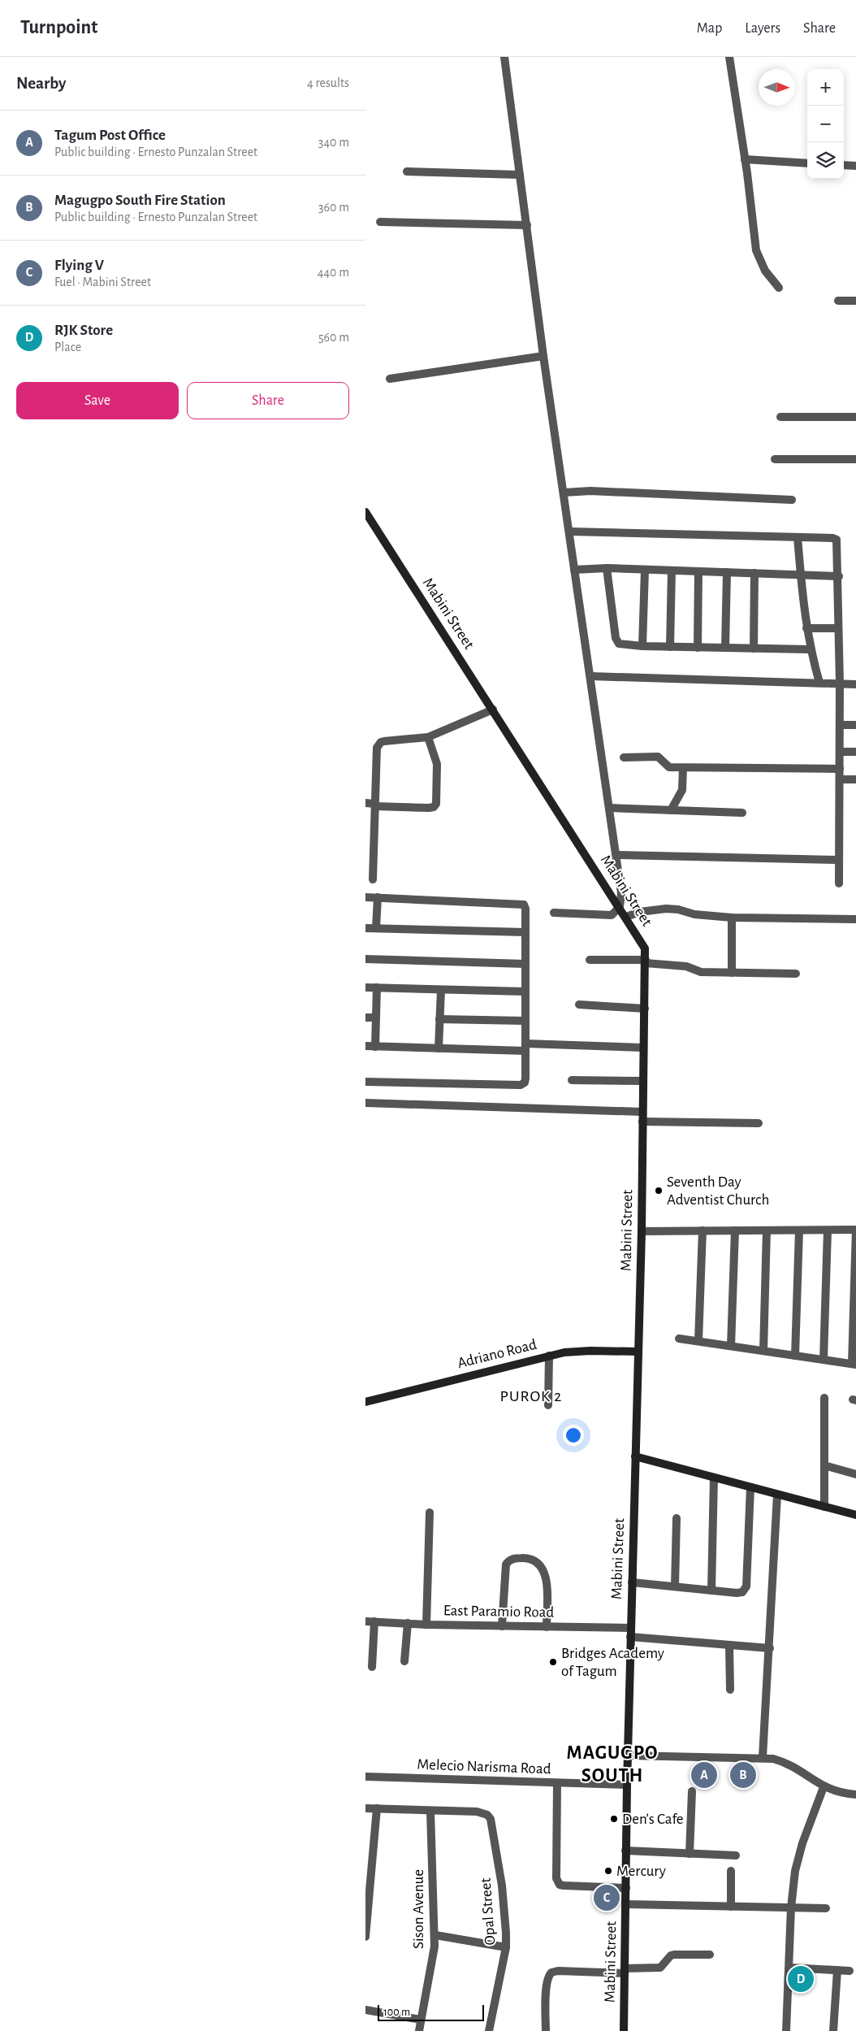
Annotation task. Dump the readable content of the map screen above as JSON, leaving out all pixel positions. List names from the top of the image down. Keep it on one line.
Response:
{"streets":{"main road":["Mabini Street","Adriano Road"],"street":["East Paramio Road","Melecio Narisma Road","Sison Avenue","Opal Street"]},"crossings":[["Mabini Street","Adriano Road"],["Mabini Street","East Paramio Road"],["Mabini Street","Melecio Narisma Road"],["Sison Avenue","Opal Street"]],"districts":["PUROK 2","MAGUGPO SOUTH"],"places":["Seventh Day Adventist Church","Bridges Academy of Tagum","Den’s Cafe","Mercury"],"scale_bar":"100 m","north":"right","page":{"header":"Turnpoint","nav":["Map","Layers","Share"],"heading":["Nearby","4 results"],"map_buttons":["+","−"],"list":[{"mark":"A","name":"Tagum Post Office","note":"Public building · Ernesto Punzalan Street","value":"340 m"},{"mark":"B","name":"Magugpo South Fire Station","note":"Public building · Ernesto Punzalan Street","value":"360 m"},{"mark":"C","name":"Flying V","note":"Fuel · Mabini Street","value":"440 m"},{"mark":"D","name":"RJK Store","note":"Place","value":"560 m"}],"buttons":["Save","Share"],"pins":["A","B","C","D"],"scale":"100 m"}}
